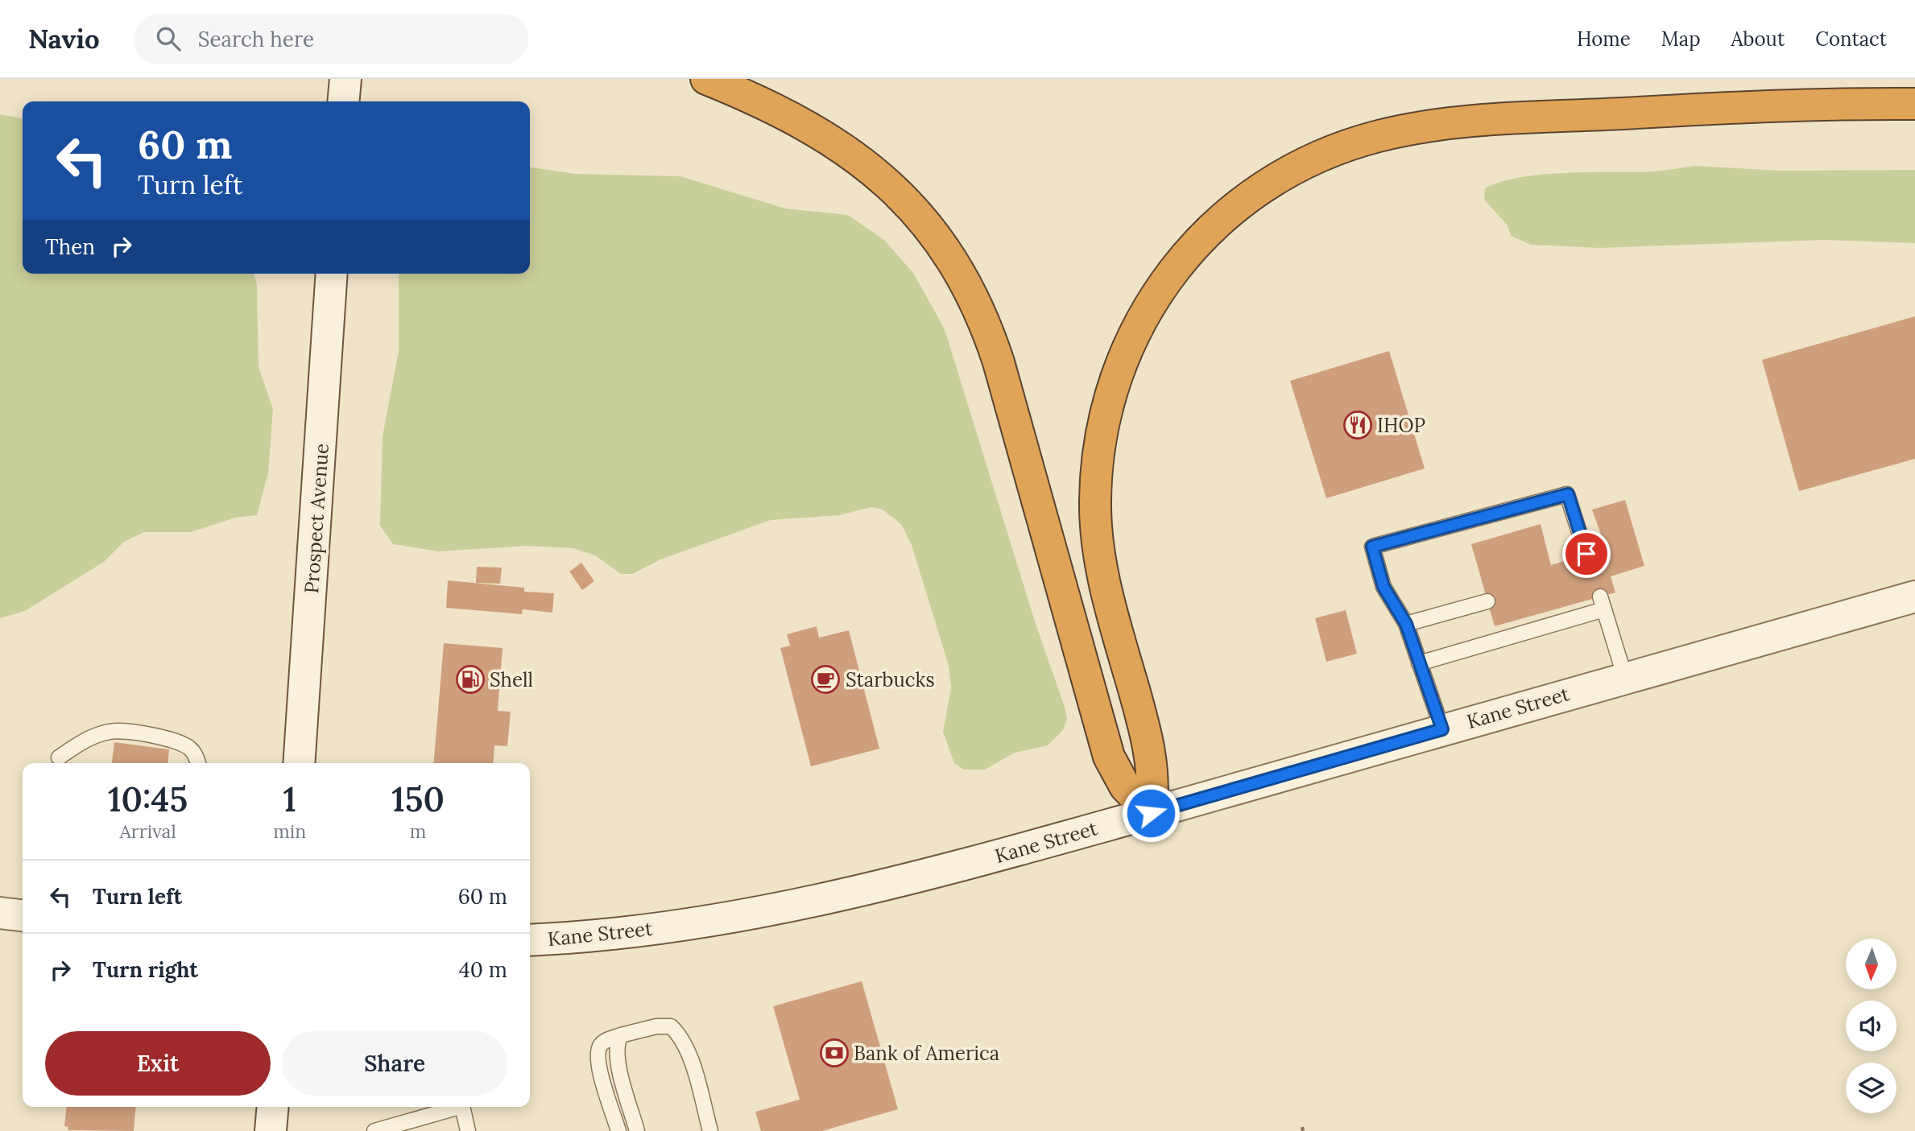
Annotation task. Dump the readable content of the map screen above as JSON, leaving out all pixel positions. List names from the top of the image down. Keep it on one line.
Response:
{"streets":{"main road":["Prospect Avenue","Kane Street"]},"places":{"restaurant":["IHOP"],"fuel station":["Shell"],"cafe":["Starbucks"],"bank":["Bank of America"]},"north":"bottom","page":{"header":"Navio","search":"Search here","nav":["Home","Map","About","Contact"],"turn":["60 m","Turn left"],"then":"Then","eta":["10:45","Arrival","1","min","150","m"],"list":[{"name":"Turn left","value":"60 m"},{"name":"Turn right","value":"40 m"}],"buttons":["Exit","Share"]}}
